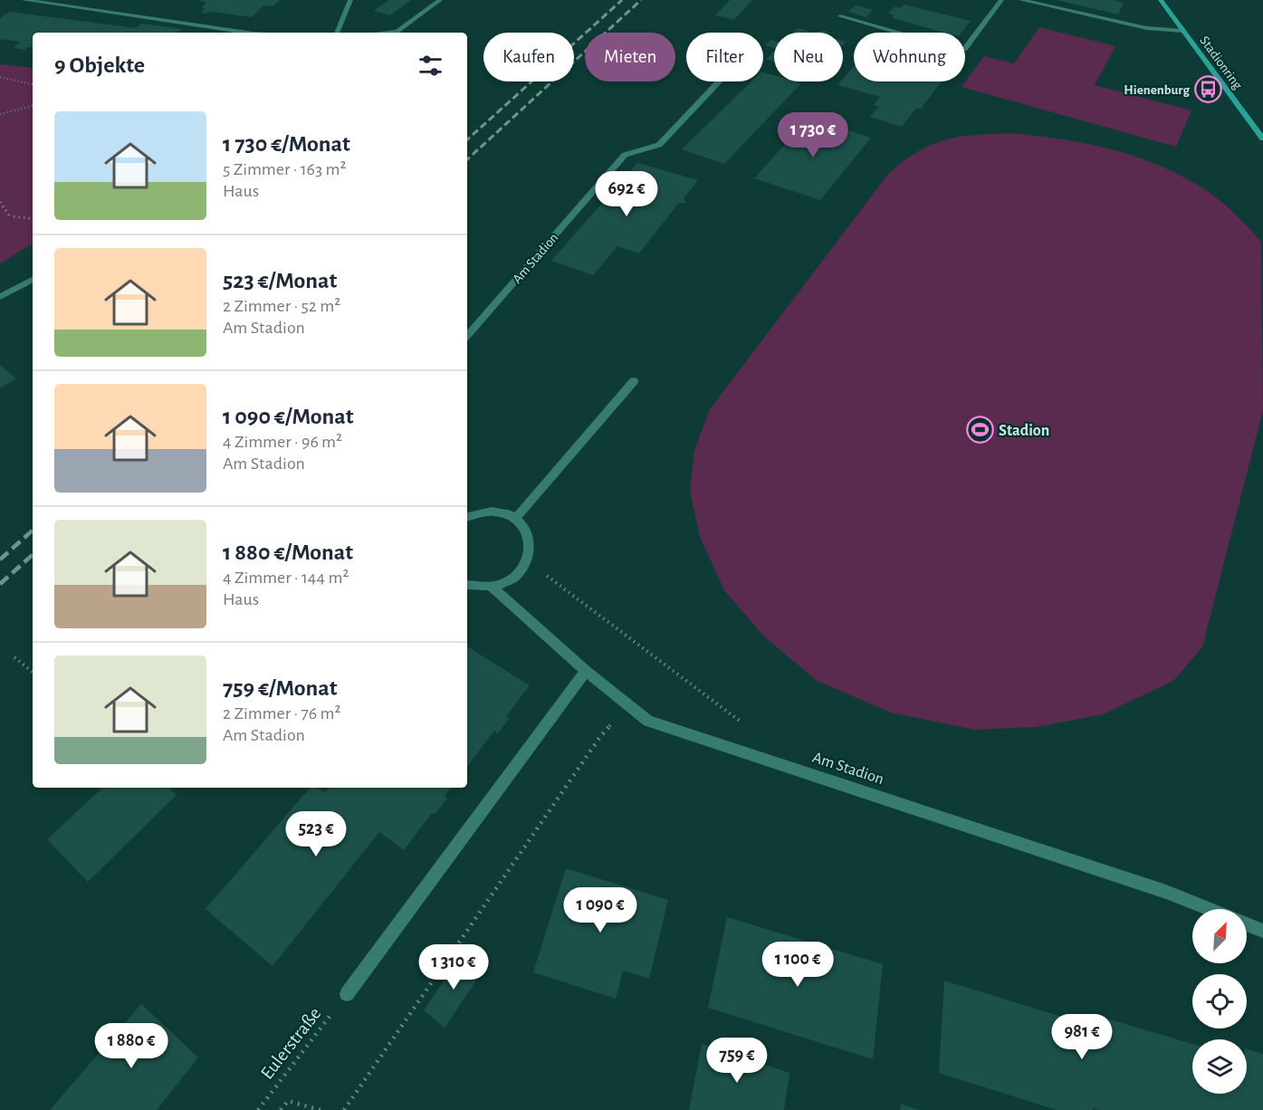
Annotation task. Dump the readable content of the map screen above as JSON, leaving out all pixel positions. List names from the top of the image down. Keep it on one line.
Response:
{"streets":{"main road":["Stadionring"],"street":["Am Stadion"],"path":["Eulerstraße"]},"places":{"bus stop":["Hienenburg"],"sports":["Stadion"]},"north":"top right","page":{"chip":["Kaufen","Mieten","Filter","Neu","Wohnung"],"heading":"9 Objekte","list":[{"name":"1 730 €/Monat","note":"5 Zimmer · 163 m² · Haus"},{"name":"523 €/Monat","note":"2 Zimmer · 52 m² · Am Stadion"},{"name":"1 090 €/Monat","note":"4 Zimmer · 96 m² · Am Stadion"},{"name":"1 880 €/Monat","note":"4 Zimmer · 144 m² · Haus"},{"name":"759 €/Monat","note":"2 Zimmer · 76 m² · Am Stadion"}],"price":["1 730 €","692 €","523 €","1 090 €","1 100 €","1 310 €","981 €","1 880 €","759 €"]}}
